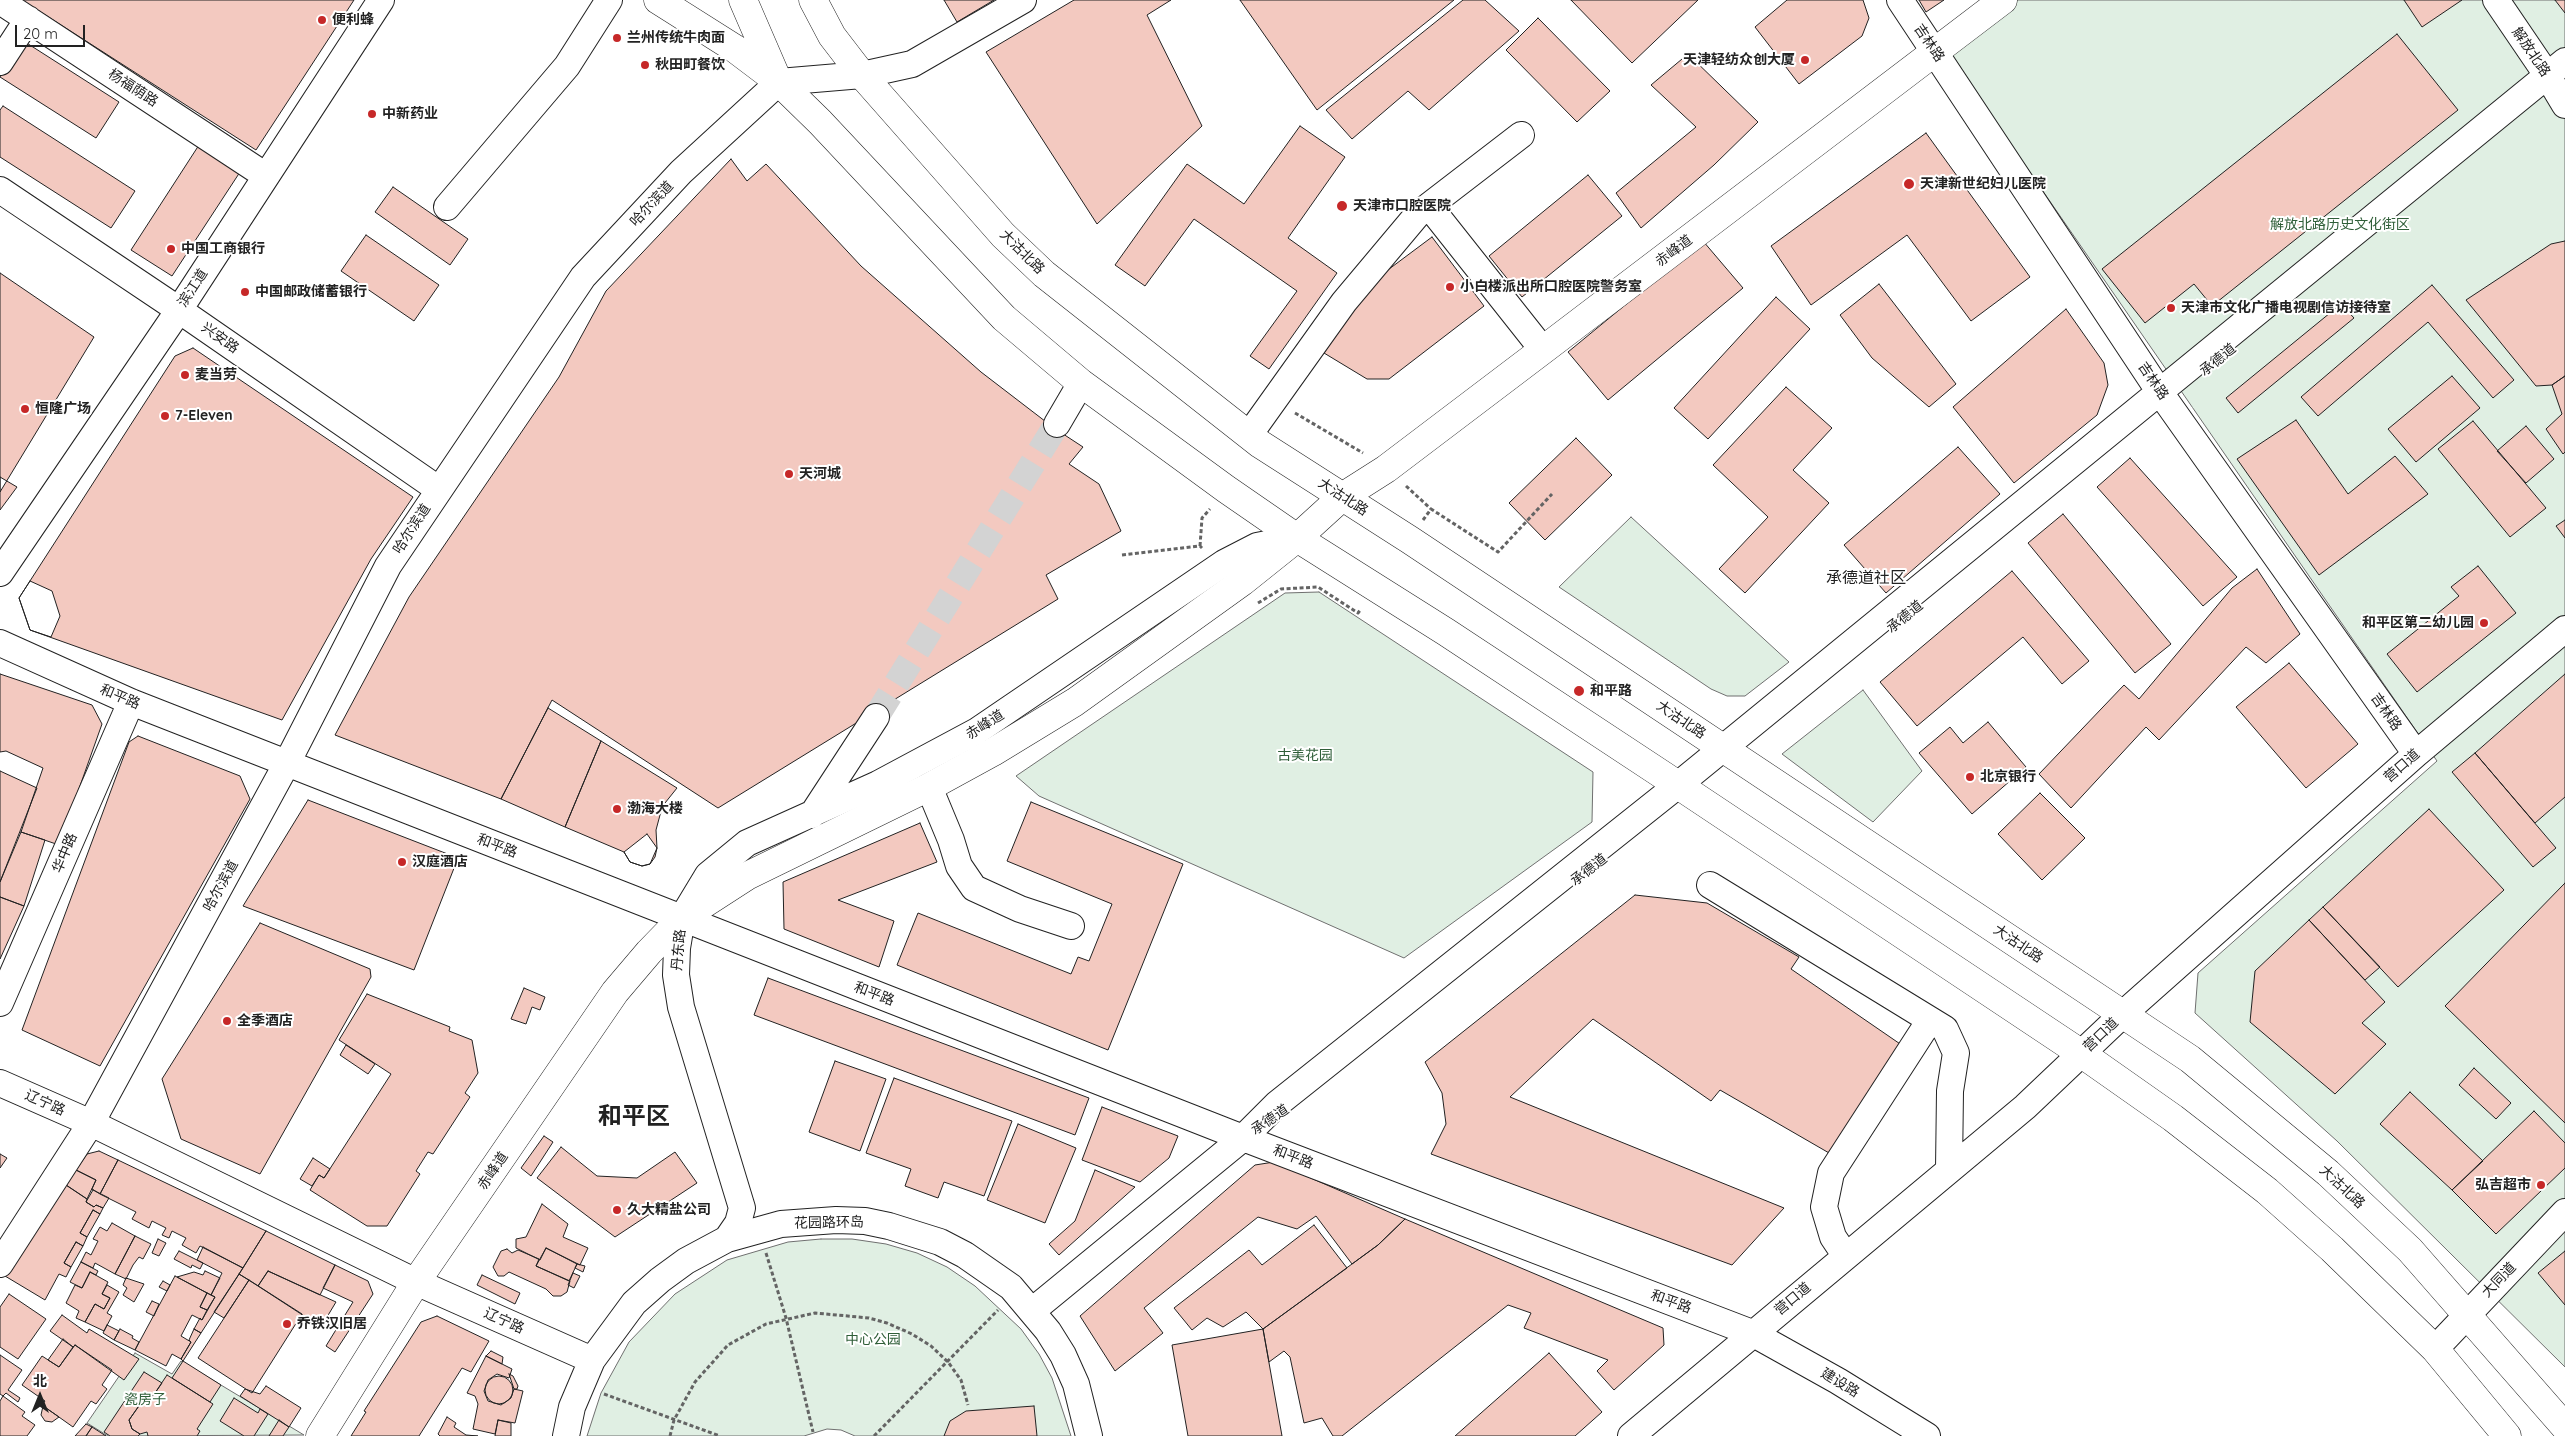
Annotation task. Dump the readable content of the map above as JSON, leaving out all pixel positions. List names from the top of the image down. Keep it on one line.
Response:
{"streets":{"main road":["赤峰道","大沽北路"],"street":["吉林路","解放北路","杨福荫路","哈尔滨道","滨江道","兴安路","承德道","和平路","营口道","华中路","丹东路","辽宁路","花园路环岛","大同道","建设路"]},"crossings":[["吉林路","赤峰道"],["吉林路","承德道"],["吉林路","营口道"],["解放北路","承德道"],["杨福荫路","滨江道"],["哈尔滨道","兴安路"],["哈尔滨道","和平路"],["哈尔滨道","辽宁路"],["赤峰道","大沽北路"],["赤峰道","和平路"],["赤峰道","丹东路"],["赤峰道","辽宁路"],["大沽北路","承德道"],["大沽北路","营口道"],["大沽北路","大同道"],["滨江道","兴安路"],["承德道","和平路"],["承德道","花园路环岛"],["和平路","营口道"],["和平路","华中路"],["和平路","丹东路"],["和平路","建设路"],["营口道","建设路"],["丹东路","花园路环岛"],["辽宁路","花园路环岛"]],"districts":["承德道社区","和平区"],"parks":["解放北路历史文化街区","古美花园","中心公园","瓷房子"],"places":["便利蜂","兰州传统牛肉面","天津轻纺众创大厦","秋田町餐饮","中新药业","天津新世纪妇儿医院","天津市口腔医院","中国工商银行","小白楼派出所口腔医院警务室","中国邮政储蓄银行","天津市文化广播电视剧信访接待室","麦当劳","恒隆广场","7-Eleven","天河城","和平区第二幼儿园","和平路","北京银行","渤海大楼","汉庭酒店","全季酒店","弘吉超市","久大精盐公司","乔铁汉旧居"],"scale_bar":"20 m","north":"top"}
